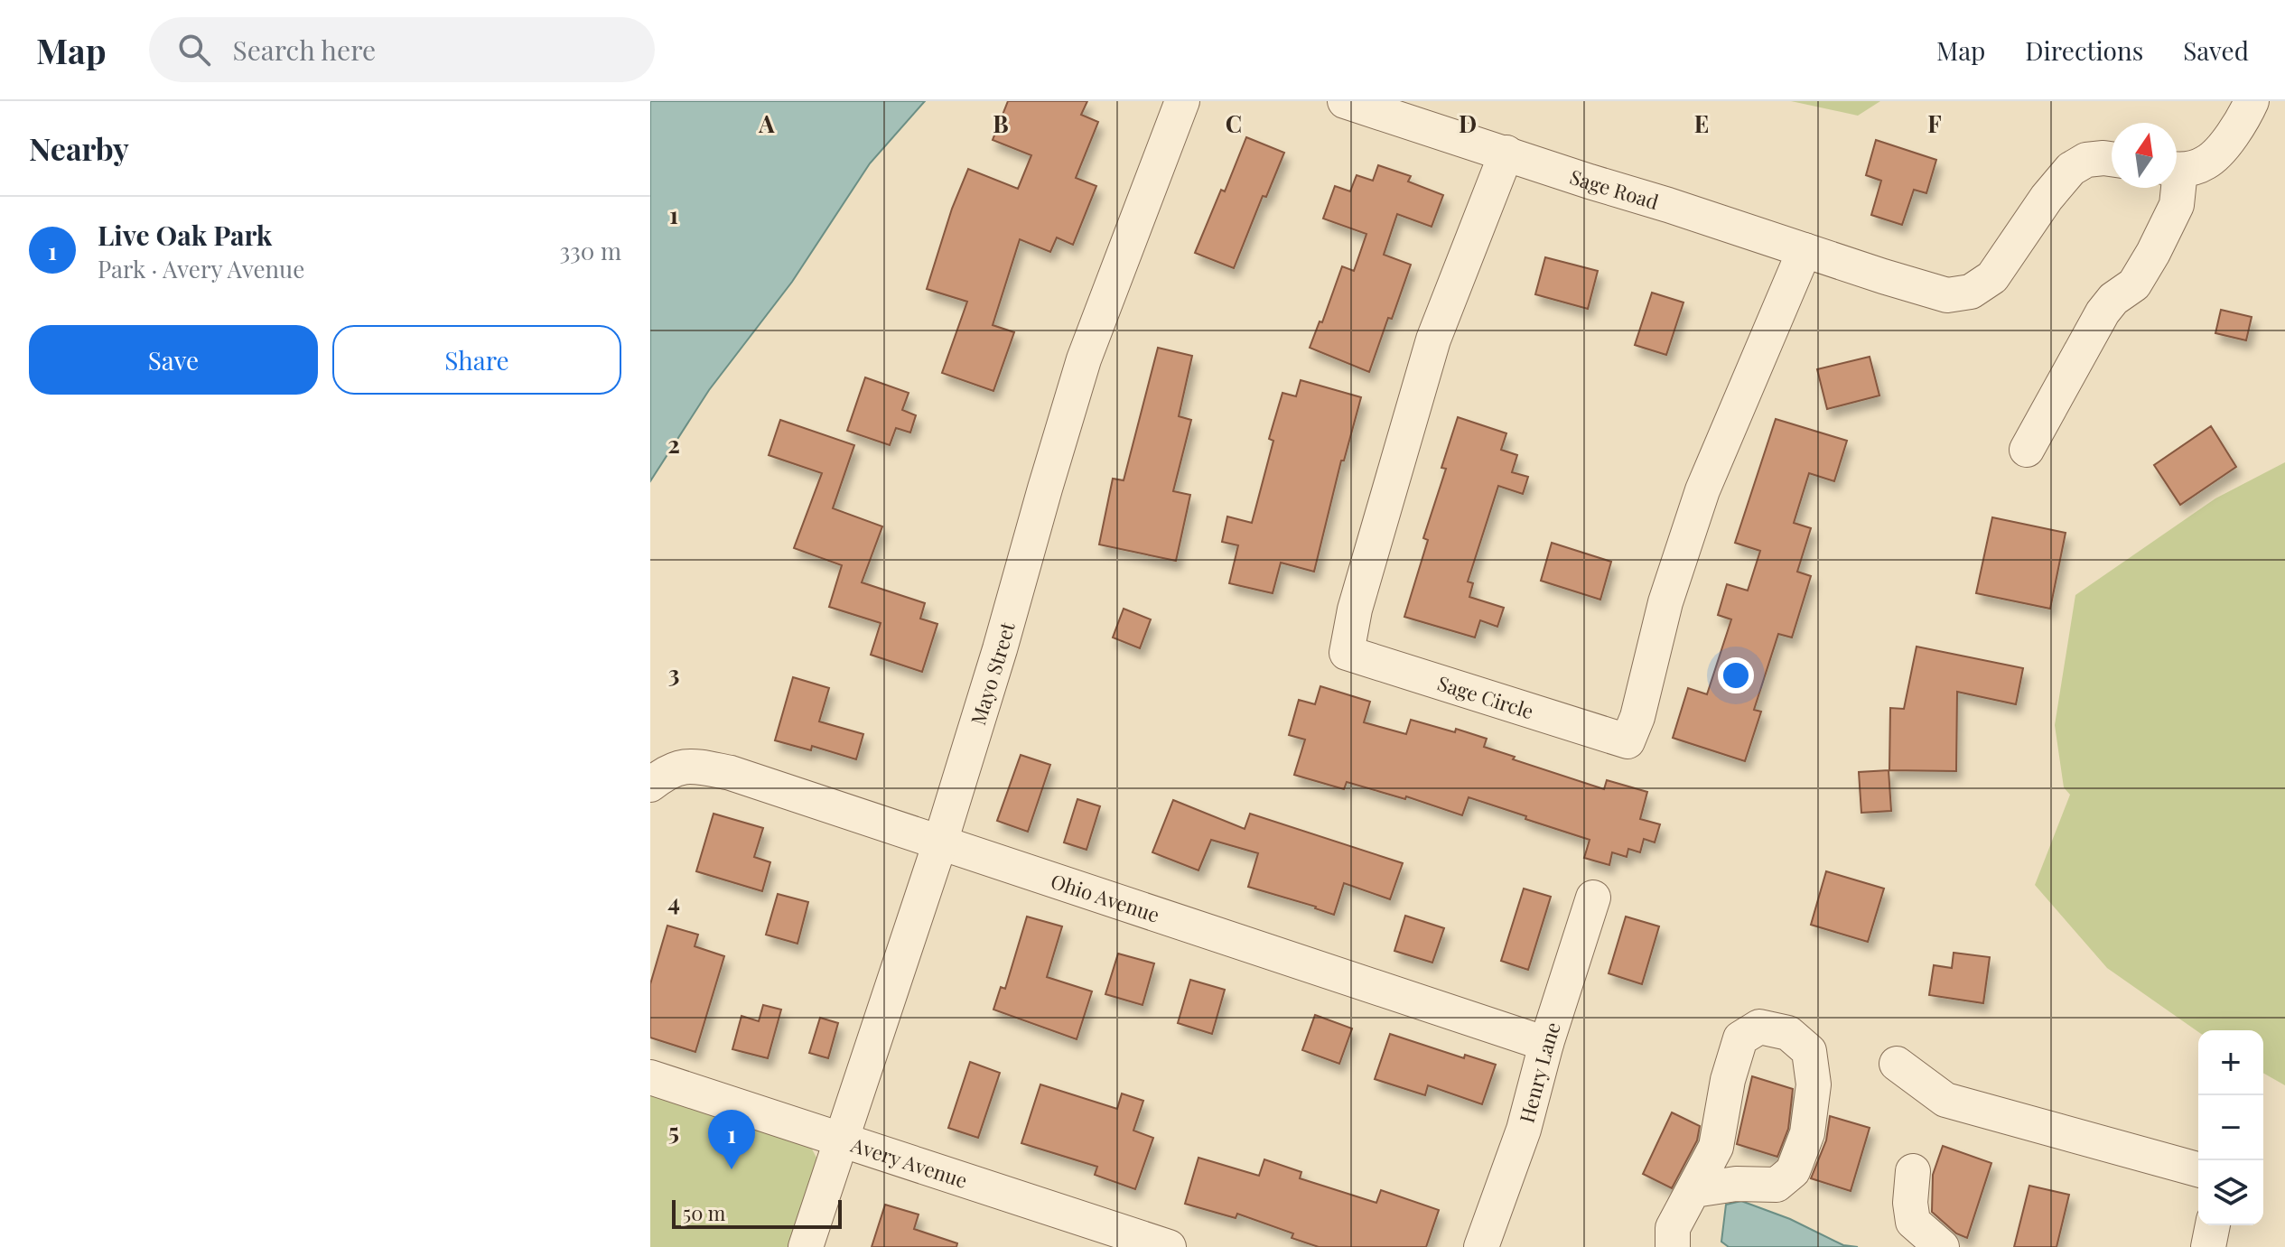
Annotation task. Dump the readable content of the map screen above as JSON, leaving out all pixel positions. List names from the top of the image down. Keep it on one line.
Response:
{"streets":{"street":["Sage Road","Mayo Street","Sage Circle","Ohio Avenue","Henry Lane","Avery Avenue"]},"crossings":[["Sage Road","Sage Circle"],["Mayo Street","Ohio Avenue"],["Mayo Street","Avery Avenue"],["Ohio Avenue","Henry Lane"]],"scale_bar":"50 m","north":"top","page":{"header":"Map","search":"Search here","nav":["Map","Directions","Saved"],"heading":"Nearby","list":[{"mark":"1","name":"Live Oak Park","note":"Park · Avery Avenue","value":"330 m"}],"buttons":["Save","Share"],"map_buttons":["+","−"],"pins":"1","scale":"50 m"},"grid":{"columns":["A","B","C","D","E","F"],"rows":["1","2","3","4","5"]}}
